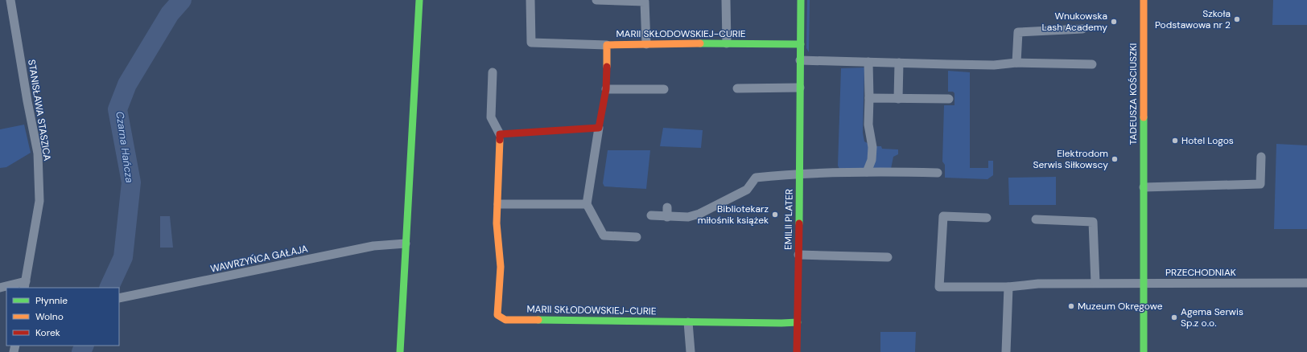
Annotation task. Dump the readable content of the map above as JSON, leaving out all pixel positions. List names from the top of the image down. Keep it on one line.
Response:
{"streets":{"street":["MARII SKŁODOWSKIEJ-CURIE","TADEUSZA KOŚCIUSZKI","STANISŁAWA STASZICA","EMILII PLATER","WAWRZYŃCA GAŁAJA","PRZECHODNIAK"]},"crossings":[["MARII SKŁODOWSKIEJ-CURIE","EMILII PLATER"],["TADEUSZA KOŚCIUSZKI","PRZECHODNIAK"]],"water":["Czarna Hańcza"],"places":["Szkoła Podstawowa nr 2","Wnukowska Lash Academy","Hotel Logos","Elektrodom Serwis Siłkowscy","Bibliotekarz miłośnik książek","Muzeum Okręgowe","Agema Serwis Sp.z o.o."],"legend":["Płynnie","Wolno","Korek"]}
